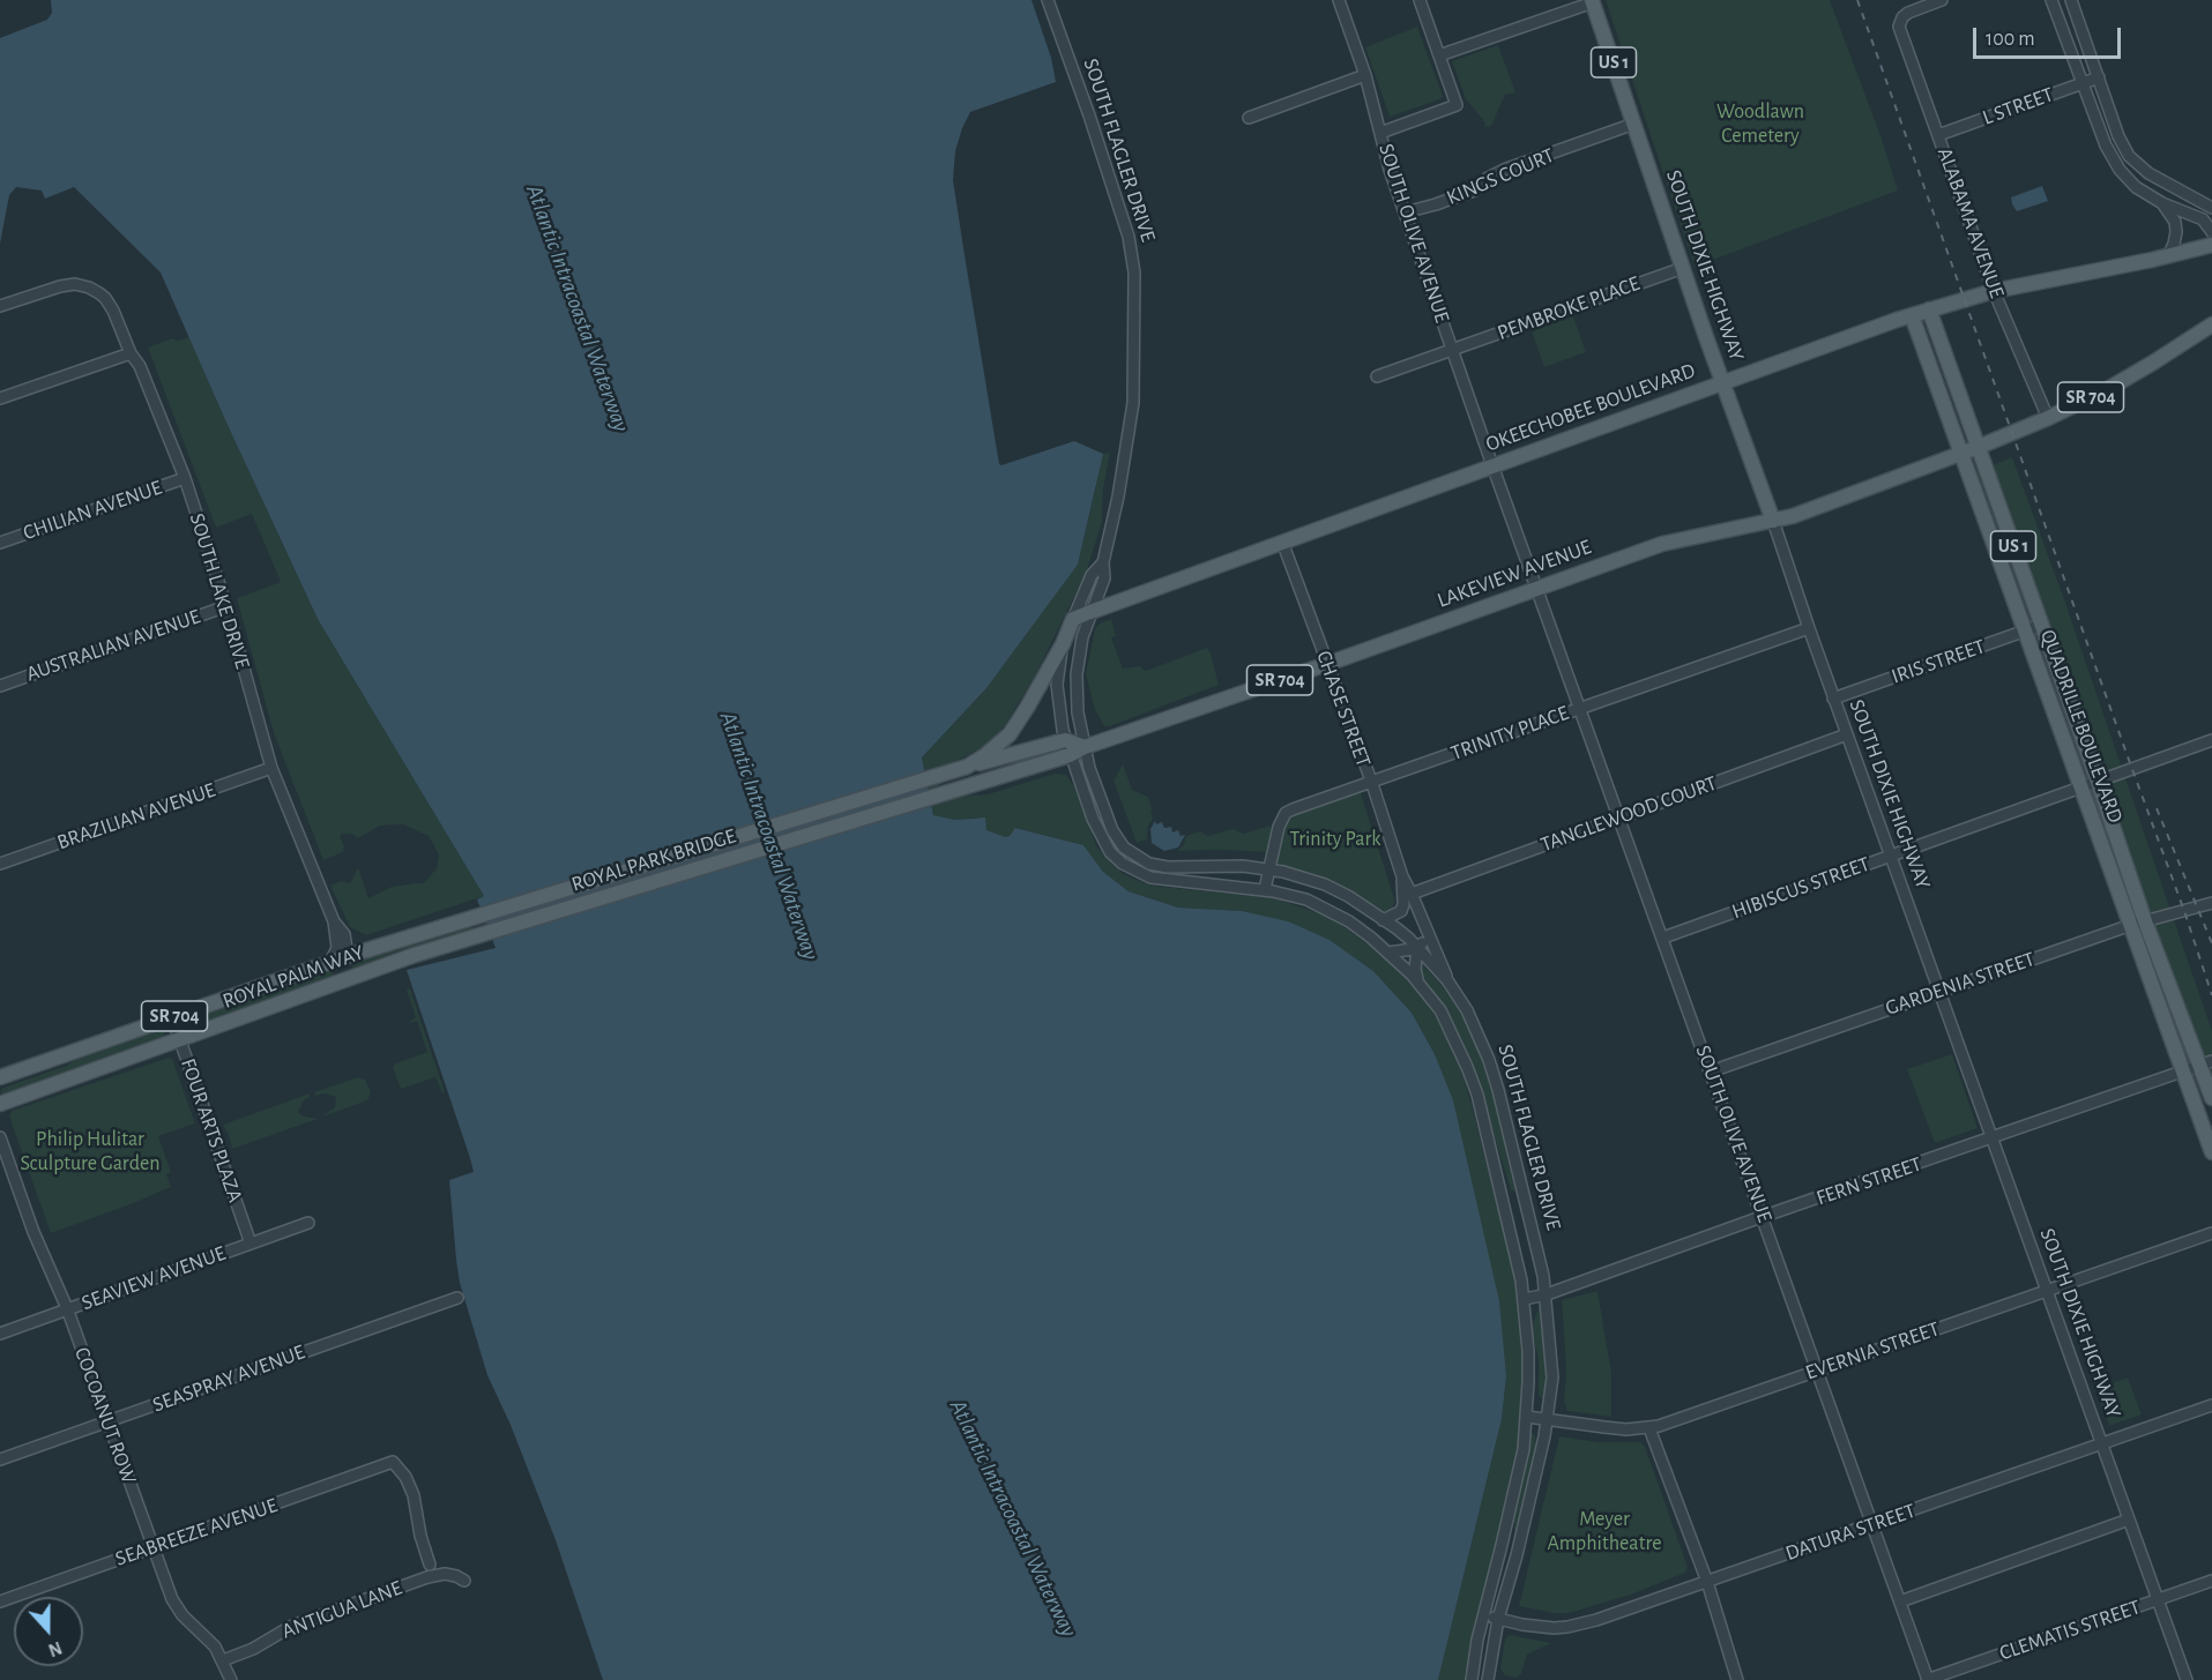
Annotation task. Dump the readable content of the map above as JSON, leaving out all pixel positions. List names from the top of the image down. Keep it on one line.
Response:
{"streets":{"main road":["US 1","SOUTH FLAGLER DRIVE","SOUTH DIXIE HIGHWAY","SR 704","OKEECHOBEE BOULEVARD","LAKEVIEW AVENUE","QUADRILLE BOULEVARD","ROYAL PARK BRIDGE","ROYAL PALM WAY"],"street":["L STREET","KINGS COURT","ALABAMA AVENUE","SOUTH OLIVE AVENUE","PEMBROKE PLACE","CHILIAN AVENUE","SOUTH LAKE DRIVE","AUSTRALIAN AVENUE","IRIS STREET","CHASE STREET","TRINITY PLACE","TANGLEWOOD COURT","BRAZILIAN AVENUE","HIBISCUS STREET","GARDENIA STREET","FOUR ARTS PLAZA","FERN STREET","SEAVIEW AVENUE","EVERNIA STREET","SEASPRAY AVENUE","COCOANUT ROW","SEABREEZE AVENUE","DATURA STREET","ANTIGUA LANE","CLEMATIS STREET"]},"crossings":[["L STREET","ALABAMA AVENUE"],["SOUTH FLAGLER DRIVE","SR 704"],["SOUTH FLAGLER DRIVE","OKEECHOBEE BOULEVARD"],["SOUTH FLAGLER DRIVE","LAKEVIEW AVENUE"],["SOUTH FLAGLER DRIVE","CHASE STREET"],["SOUTH FLAGLER DRIVE","TRINITY PLACE"],["SOUTH FLAGLER DRIVE","ROYAL PARK BRIDGE"],["SOUTH FLAGLER DRIVE","FERN STREET"],["SOUTH FLAGLER DRIVE","EVERNIA STREET"],["SOUTH FLAGLER DRIVE","DATURA STREET"],["KINGS COURT","SOUTH OLIVE AVENUE"],["KINGS COURT","SOUTH DIXIE HIGHWAY"],["ALABAMA AVENUE","SR 704"],["ALABAMA AVENUE","OKEECHOBEE BOULEVARD"],["SOUTH OLIVE AVENUE","PEMBROKE PLACE"],["SOUTH OLIVE AVENUE","OKEECHOBEE BOULEVARD"],["SOUTH OLIVE AVENUE","LAKEVIEW AVENUE"],["SOUTH OLIVE AVENUE","TRINITY PLACE"],["SOUTH OLIVE AVENUE","TANGLEWOOD COURT"],["SOUTH OLIVE AVENUE","HIBISCUS STREET"],["SOUTH OLIVE AVENUE","GARDENIA STREET"],["SOUTH OLIVE AVENUE","FERN STREET"],["SOUTH OLIVE AVENUE","EVERNIA STREET"],["SOUTH OLIVE AVENUE","DATURA STREET"],["SOUTH OLIVE AVENUE","CLEMATIS STREET"],["SOUTH DIXIE HIGHWAY","PEMBROKE PLACE"],["SOUTH DIXIE HIGHWAY","OKEECHOBEE BOULEVARD"],["SOUTH DIXIE HIGHWAY","LAKEVIEW AVENUE"],["SOUTH DIXIE HIGHWAY","IRIS STREET"],["SOUTH DIXIE HIGHWAY","TRINITY PLACE"],["SOUTH DIXIE HIGHWAY","TANGLEWOOD COURT"],["SOUTH DIXIE HIGHWAY","HIBISCUS STREET"],["SOUTH DIXIE HIGHWAY","GARDENIA STREET"],["SOUTH DIXIE HIGHWAY","FERN STREET"],["SOUTH DIXIE HIGHWAY","EVERNIA STREET"],["SOUTH DIXIE HIGHWAY","DATURA STREET"],["SOUTH DIXIE HIGHWAY","CLEMATIS STREET"],["SR 704","LAKEVIEW AVENUE"],["SR 704","QUADRILLE BOULEVARD"],["SR 704","ROYAL PARK BRIDGE"],["OKEECHOBEE BOULEVARD","CHASE STREET"],["OKEECHOBEE BOULEVARD","QUADRILLE BOULEVARD"],["CHILIAN AVENUE","SOUTH LAKE DRIVE"],["LAKEVIEW AVENUE","CHASE STREET"],["LAKEVIEW AVENUE","QUADRILLE BOULEVARD"],["SOUTH LAKE DRIVE","AUSTRALIAN AVENUE"],["SOUTH LAKE DRIVE","BRAZILIAN AVENUE"],["SOUTH LAKE DRIVE","ROYAL PALM WAY"],["IRIS STREET","QUADRILLE BOULEVARD"],["CHASE STREET","TRINITY PLACE"],["CHASE STREET","TANGLEWOOD COURT"],["QUADRILLE BOULEVARD","HIBISCUS STREET"],["QUADRILLE BOULEVARD","GARDENIA STREET"],["QUADRILLE BOULEVARD","FERN STREET"],["ROYAL PARK BRIDGE","ROYAL PALM WAY"],["ROYAL PALM WAY","FOUR ARTS PLAZA"],["FOUR ARTS PLAZA","SEAVIEW AVENUE"],["SEAVIEW AVENUE","COCOANUT ROW"],["SEASPRAY AVENUE","COCOANUT ROW"],["COCOANUT ROW","SEABREEZE AVENUE"],["COCOANUT ROW","ANTIGUA LANE"]],"water":["Atlantic Intracoastal Waterway"],"parks":["Woodlawn Cemetery","Trinity Park","Philip Hulitar Sculpture Garden","Meyer Amphitheatre"],"scale_bar":"100 m","north":"bottom"}
